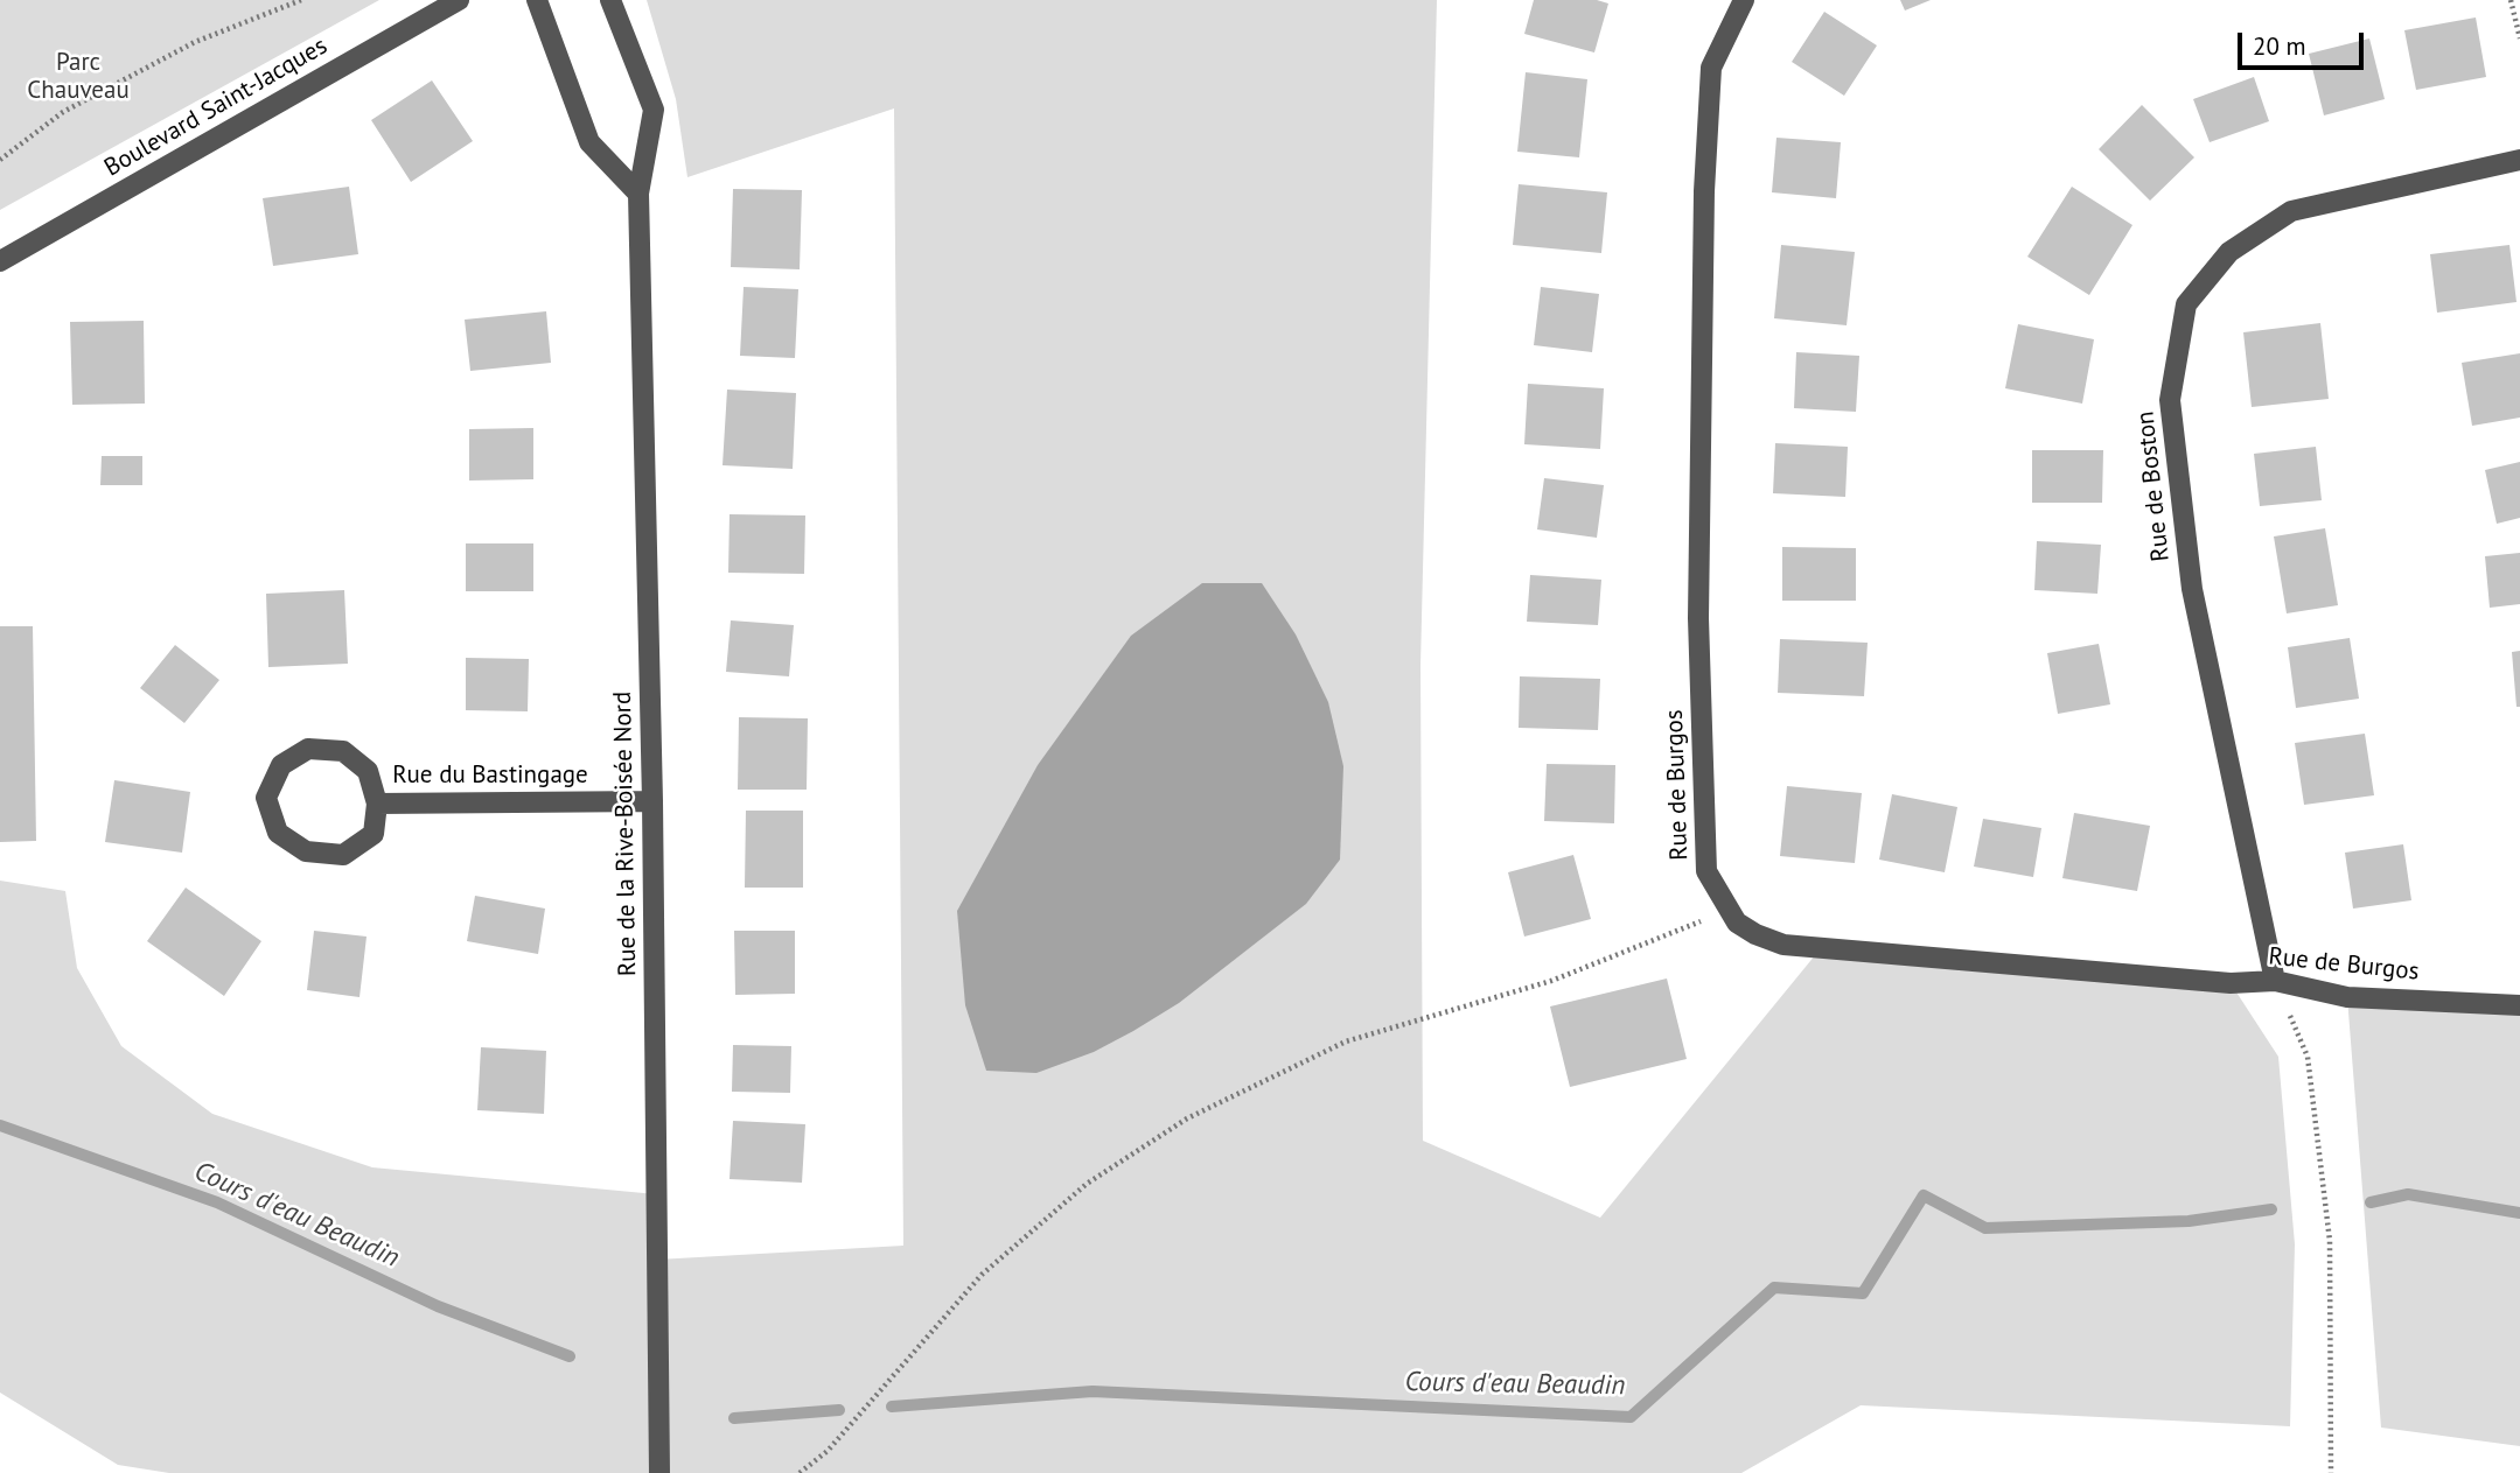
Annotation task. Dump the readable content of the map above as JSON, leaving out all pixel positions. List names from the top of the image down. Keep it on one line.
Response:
{"streets":{"street":["Boulevard Saint-Jacques","Rue de Boston","Rue du Bastingage","Rue de Burgos","Rue de la Rive-Boisée Nord"]},"crossings":[["Rue de Boston","Rue de Burgos"],["Rue du Bastingage","Rue de la Rive-Boisée Nord"]],"water":["Cours d'eau Beaudin"],"parks":["Parc Chauveau"],"scale_bar":"20 m"}
